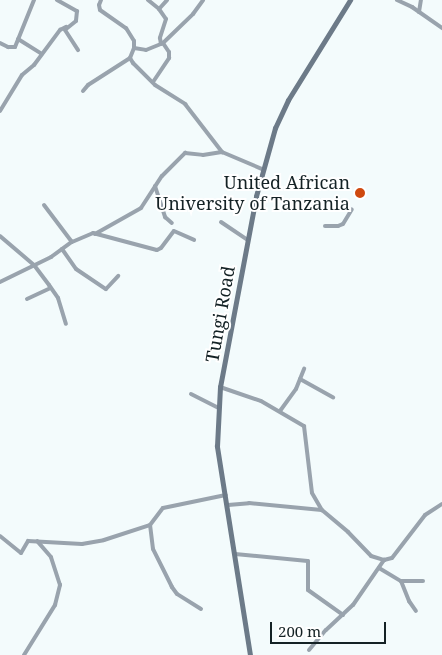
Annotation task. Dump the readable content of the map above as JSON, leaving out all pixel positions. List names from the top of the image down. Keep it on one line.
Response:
{"streets":{"main road":["Tungi Road"]},"places":["United African University of Tanzania"],"scale_bar":"200 m"}
